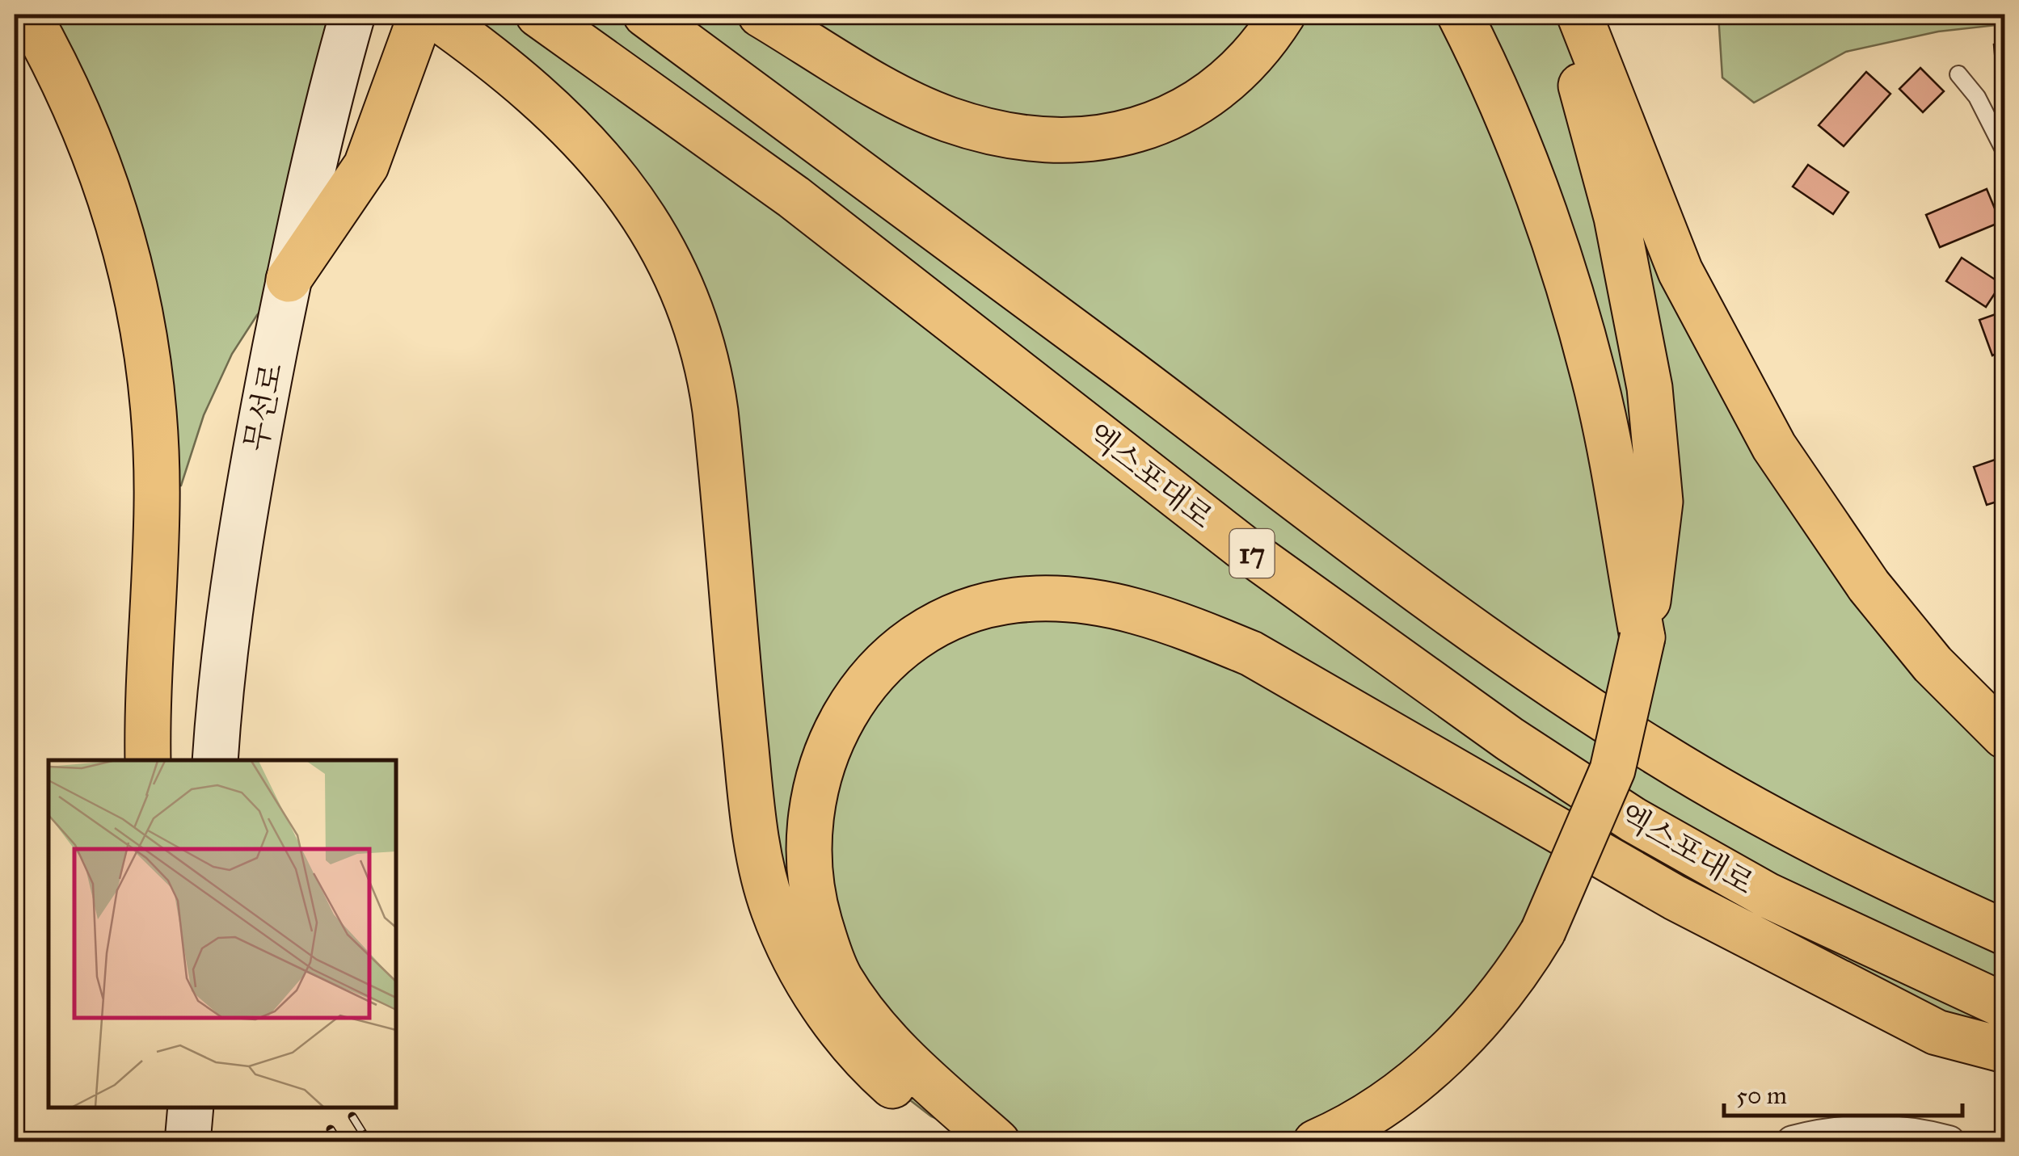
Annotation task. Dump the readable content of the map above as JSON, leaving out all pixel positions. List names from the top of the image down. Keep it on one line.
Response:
{"streets":{"highway":["엑스포대로","17"],"street":["무선로"]},"scale_bar":"50 m"}
